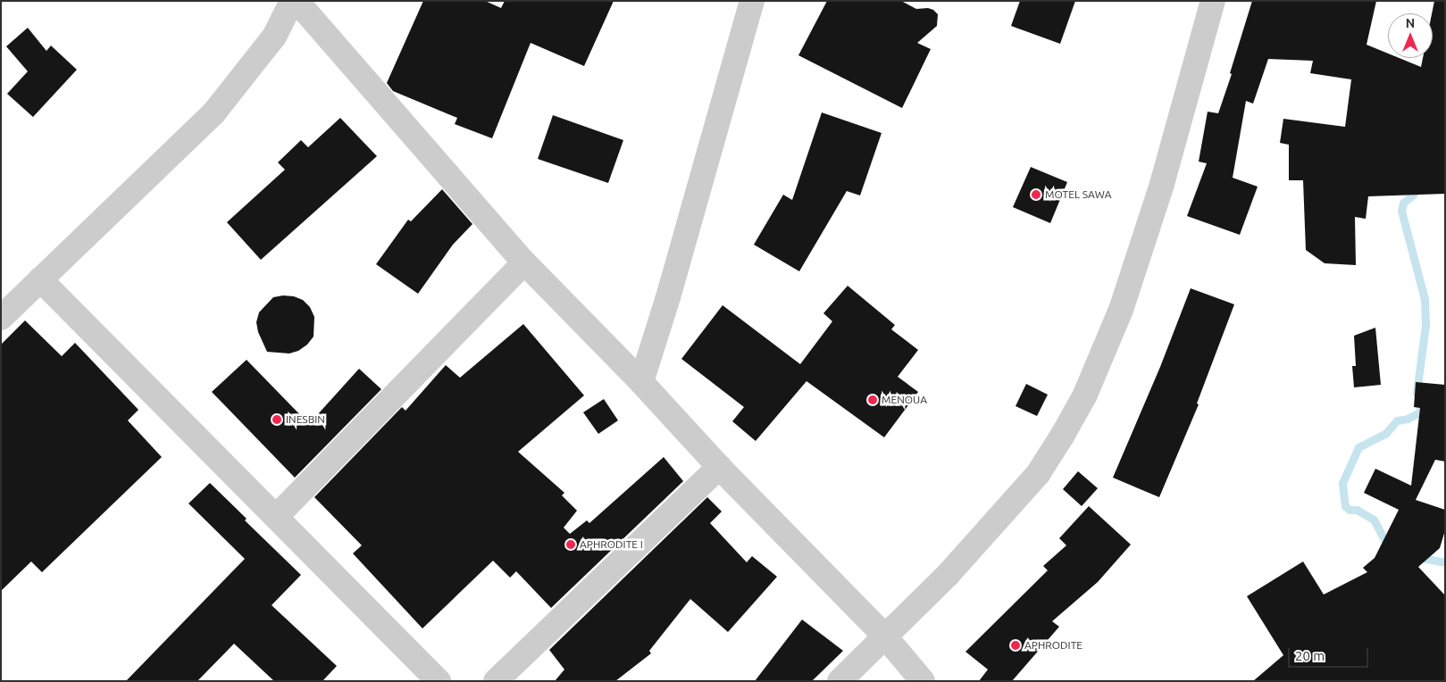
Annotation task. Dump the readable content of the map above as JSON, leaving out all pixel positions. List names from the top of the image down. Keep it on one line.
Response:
{"places":["MOTEL SAWA","MENOUA","INESBIN","APHRODITE I","APHRODITE"],"scale_bar":"20 m","north":"top"}
